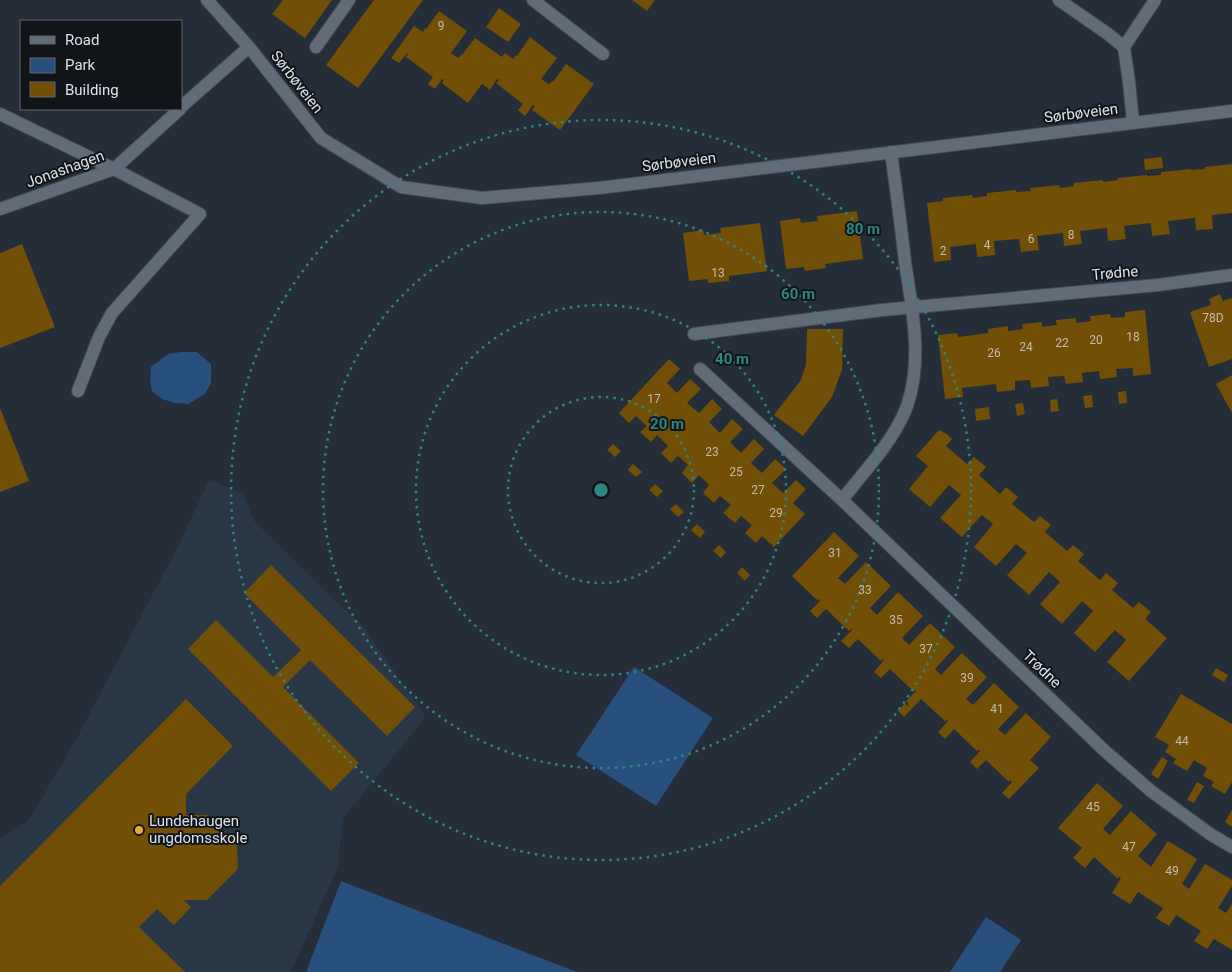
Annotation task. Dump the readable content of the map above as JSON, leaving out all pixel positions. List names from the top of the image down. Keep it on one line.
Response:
{"streets":{"street":["Sørbøveien","Jonashagen","Trødne"]},"crossings":[["Sørbøveien","Jonashagen"]],"places":["Lundehaugen ungdomsskole"],"house_numbers":["9","8","6","4","2","13","78D","18","20","22","24","26","17","23","25","27","29","31","33","35","37","39","41","44","45","47","49"],"legend":["Road","Park","Building"],"rings":["80 m","60 m","40 m","20 m"]}
